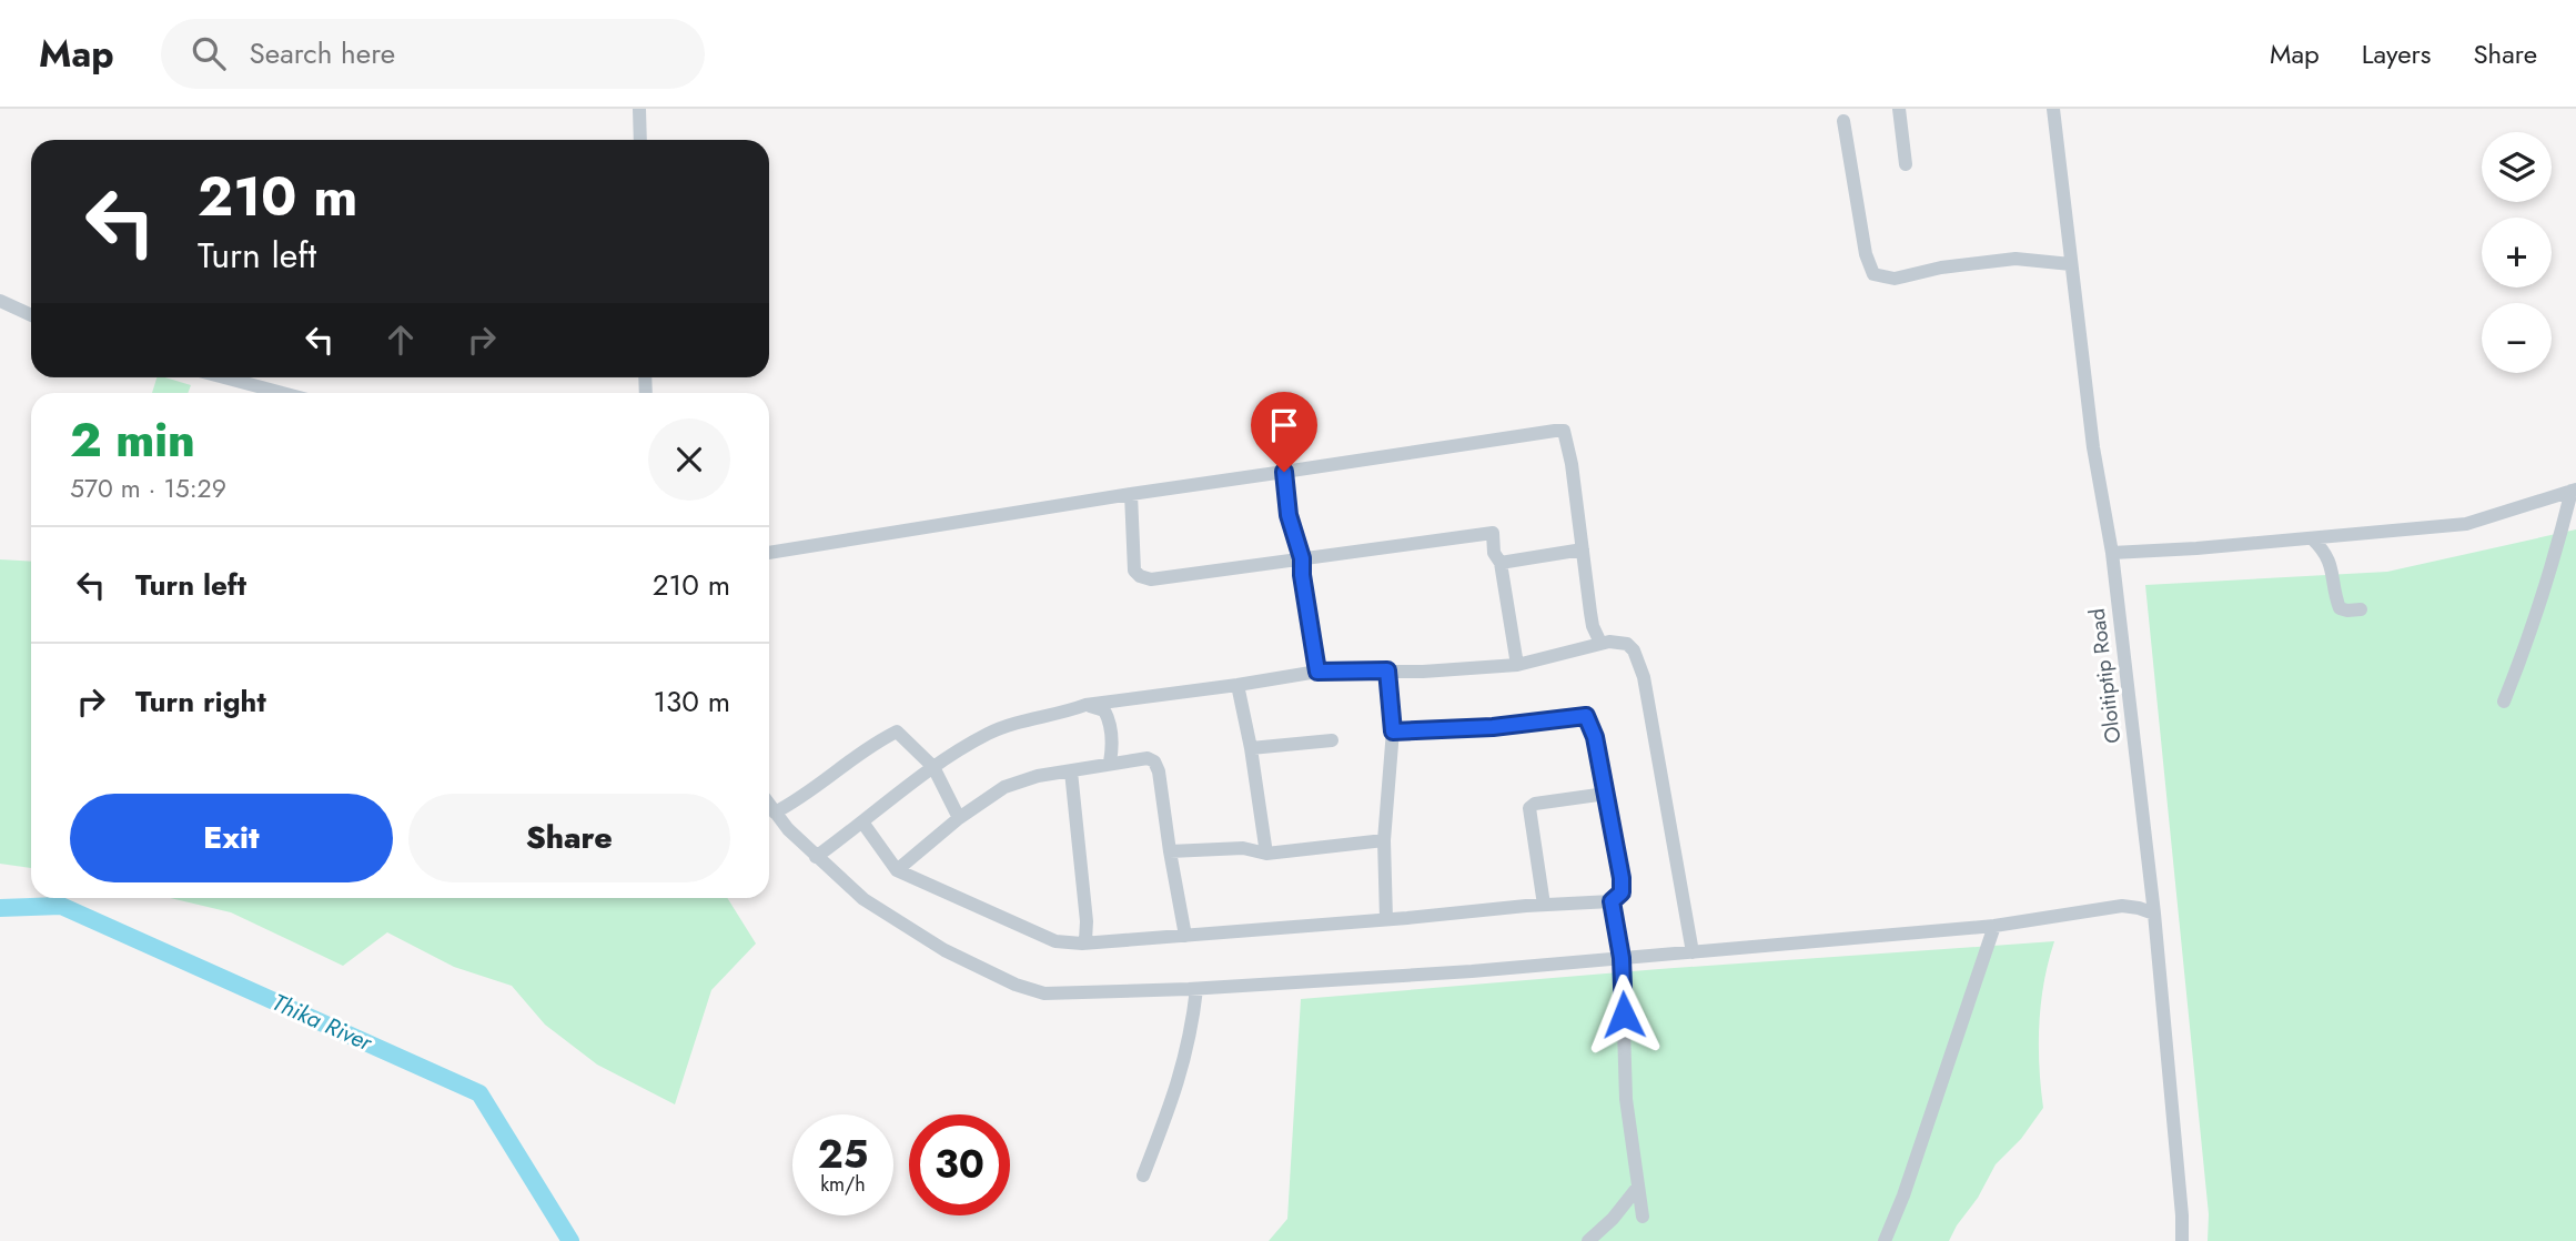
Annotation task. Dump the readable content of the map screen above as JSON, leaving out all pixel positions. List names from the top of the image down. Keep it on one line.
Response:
{"streets":{"street":["Oloitiptip Road"]},"water":["Thika River"],"page":{"header":"Map","search":"Search here","nav":["Map","Layers","Share"],"map_buttons":["+","−"],"turn":["210 m","Turn left"],"heading":["2 min","570 m · 15:29"],"list":[{"name":"Turn left","value":"210 m"},{"name":"Turn right","value":"130 m"}],"buttons":["Exit","Share"],"speed":"25 km/h","limit":"30"}}
